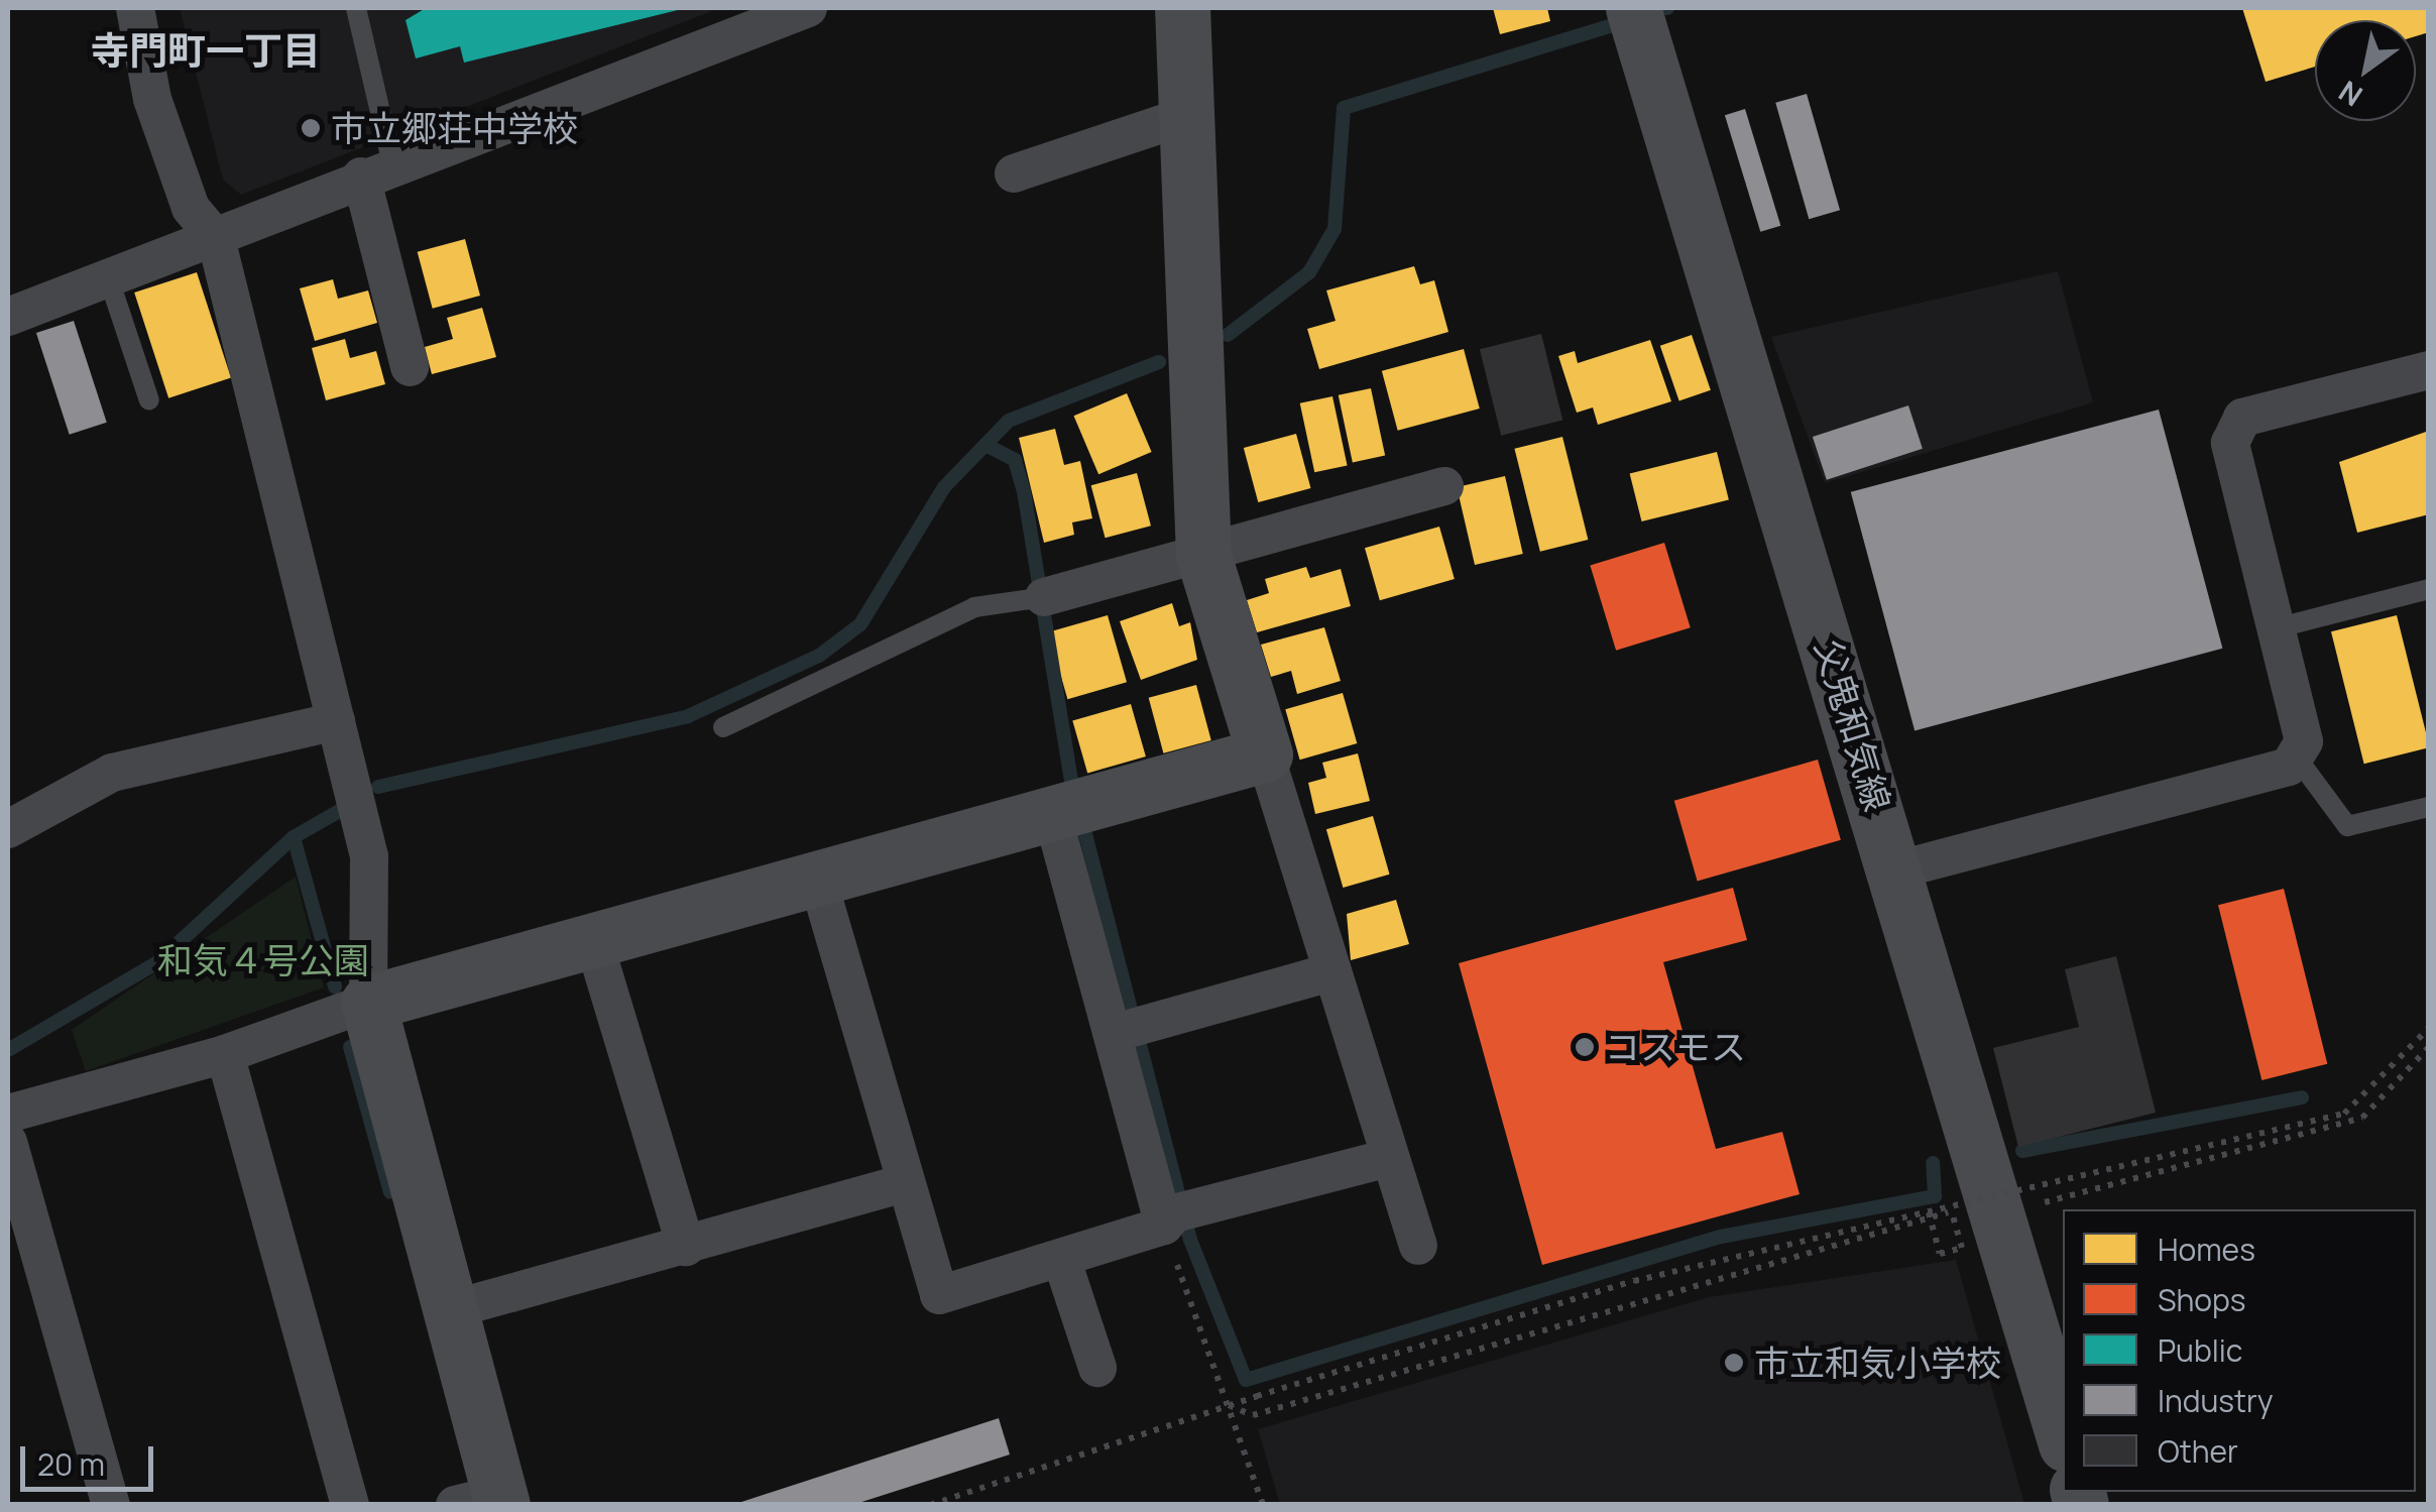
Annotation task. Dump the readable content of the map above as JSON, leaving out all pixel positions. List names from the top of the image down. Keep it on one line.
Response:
{"streets":{"street":["父鬼和気線"]},"districts":["寺門町一丁目"],"parks":["和気４号公園"],"places":["市立郷荘中学校","コスモス","市立和気小学校"],"legend":["Homes","Shops","Public","Industry","Other"],"scale_bar":"20 m","north":"bottom left"}
